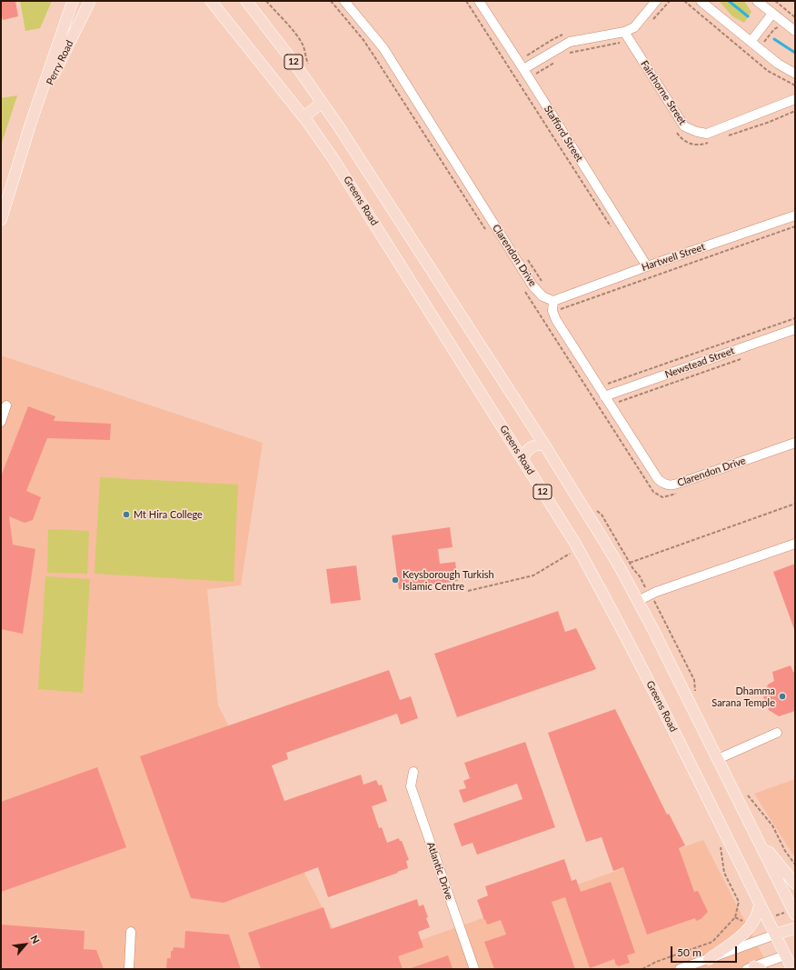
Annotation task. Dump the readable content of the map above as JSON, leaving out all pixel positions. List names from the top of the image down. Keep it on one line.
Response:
{"streets":{"main road":["12","Perry Road","Greens Road"],"street":["Fairthorne Street","Stafford Street","Clarendon Drive","Hartwell Street","Newstead Street","Atlantic Drive"]},"crossings":[["Stafford Street","Hartwell Street"],["Clarendon Drive","Hartwell Street"],["Clarendon Drive","Newstead Street"]],"places":["Mt Hira College","Keysborough Turkish Islamic Centre","Dhamma Sarana Temple"],"scale_bar":"50 m","north":"top right"}
